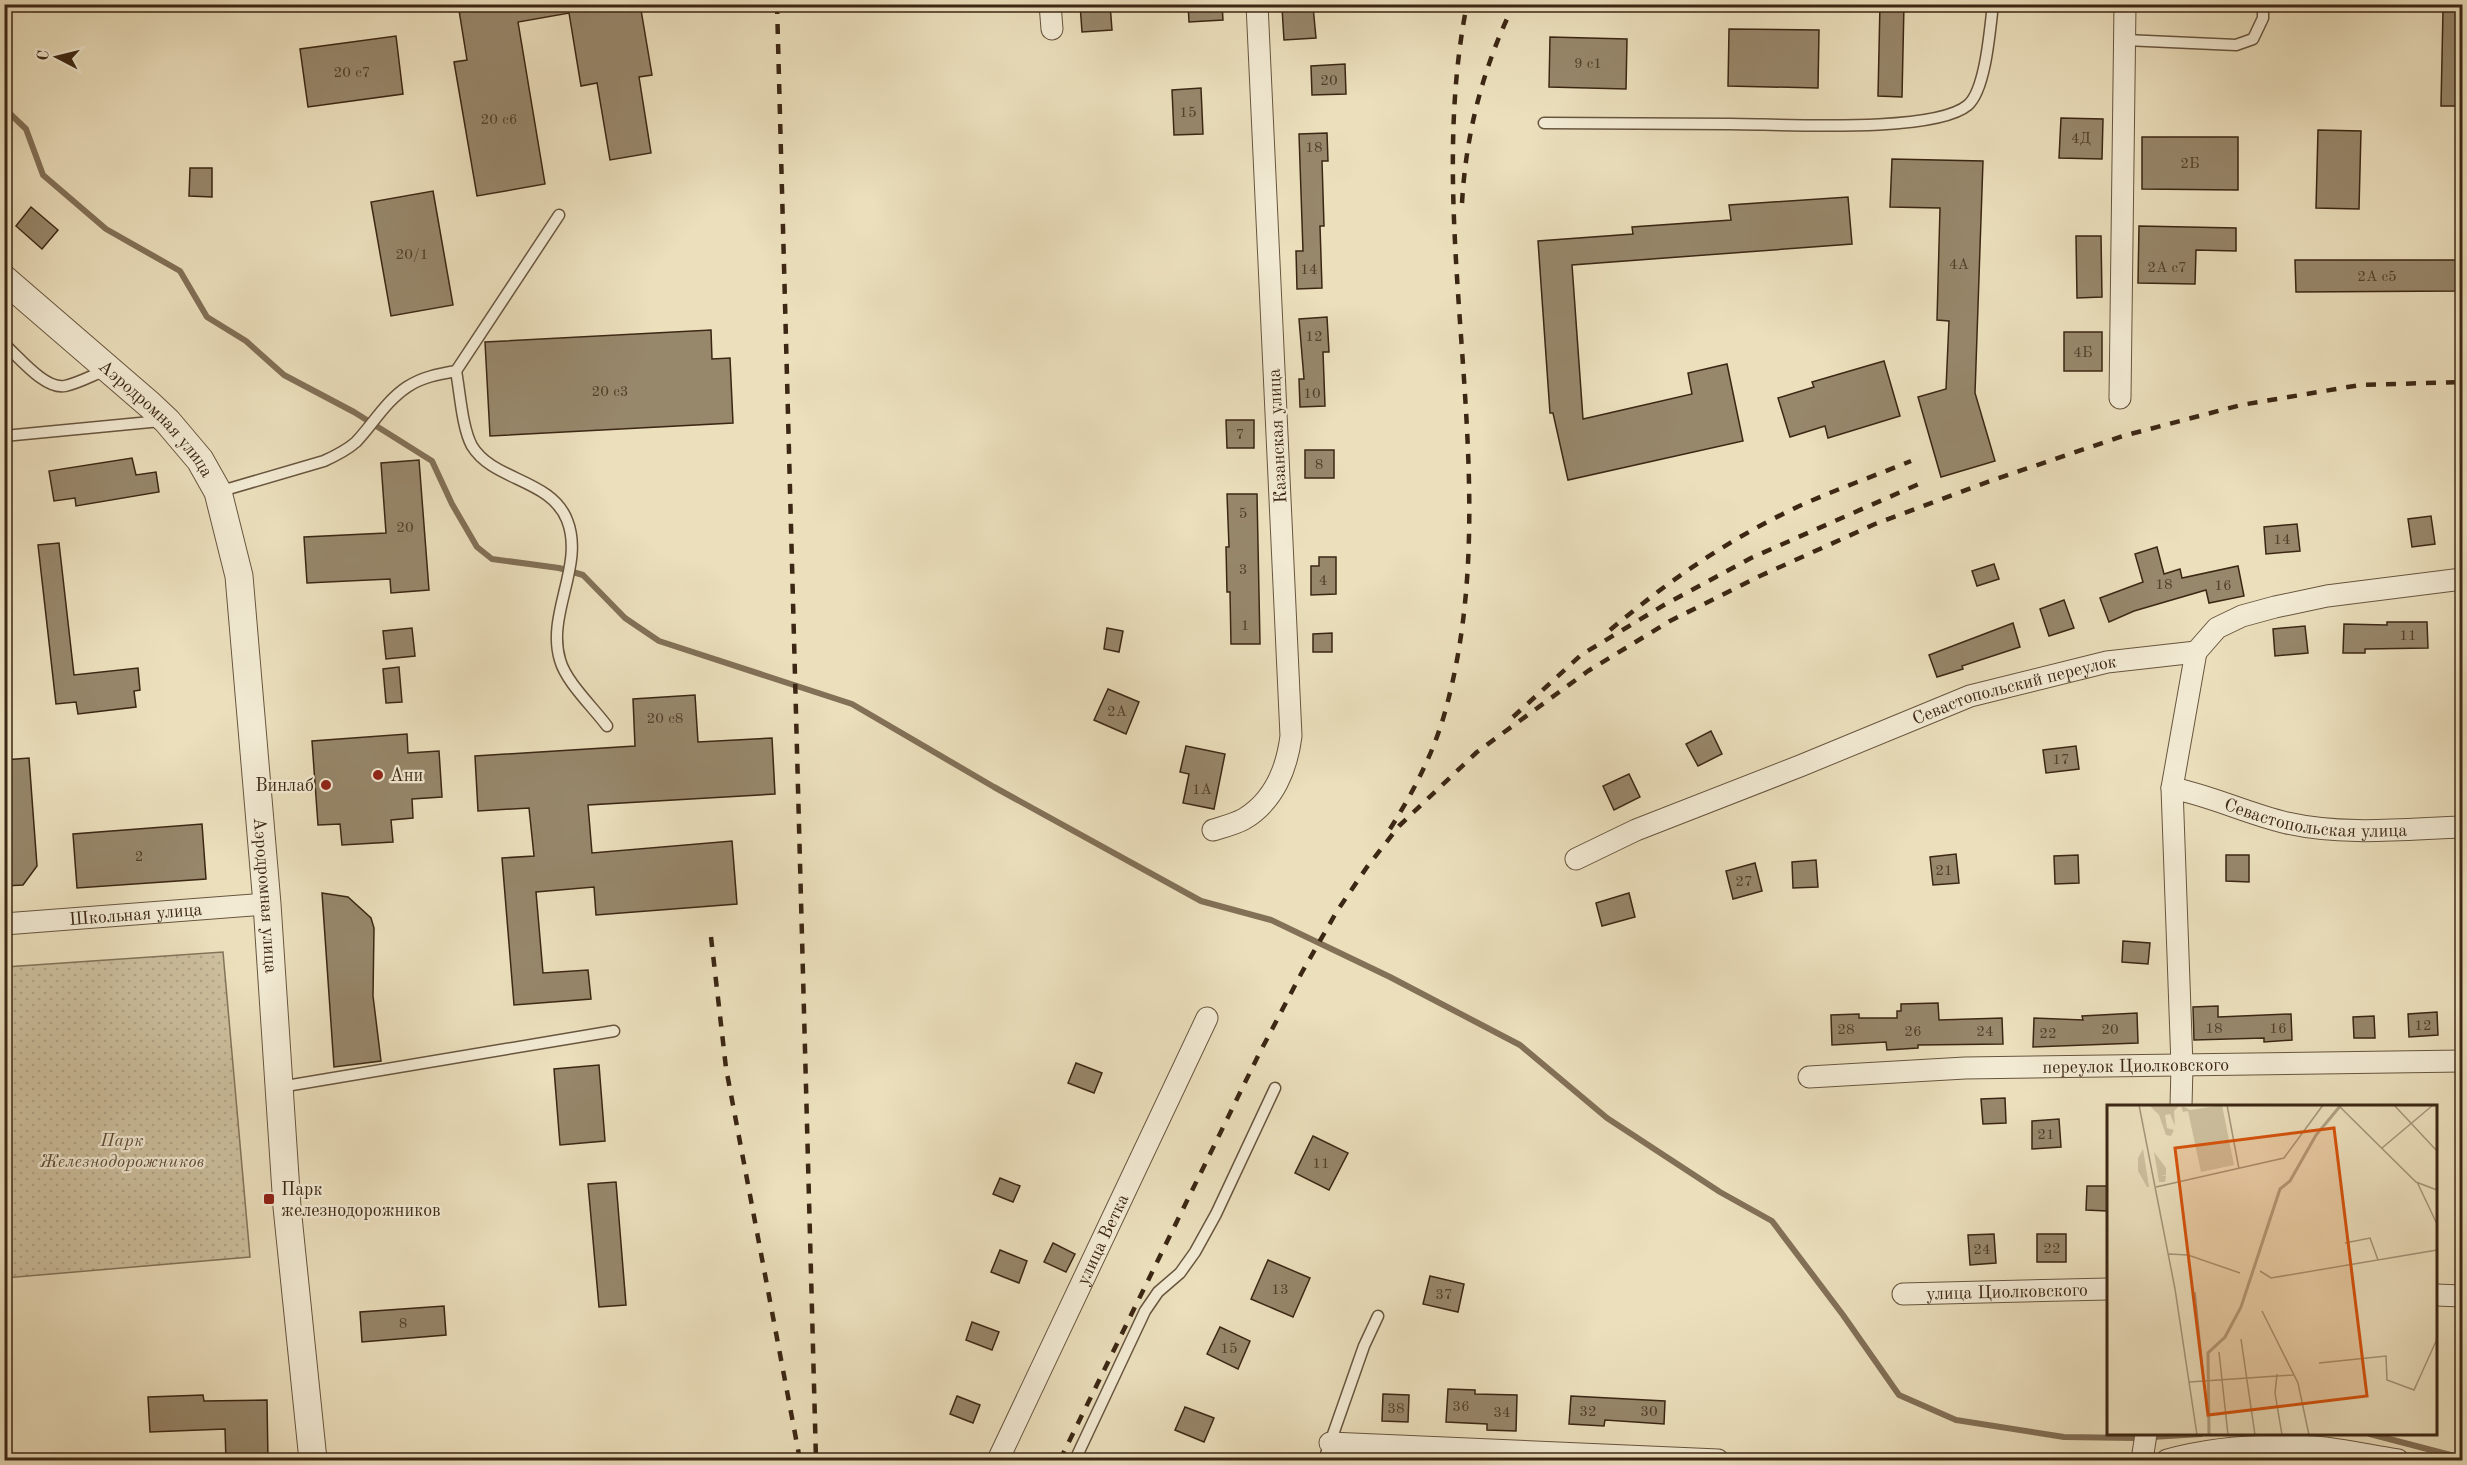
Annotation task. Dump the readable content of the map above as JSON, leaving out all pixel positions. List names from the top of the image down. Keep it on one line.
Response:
{"streets":{"street":["Аэродромная улица","Казанская улица","Севастопольский переулок","Севастопольская улица","Школьная улица","переулок Циолковского","улица Ветка","улица Циолковского"]},"crossings":[["Аэродромная улица","Школьная улица"]],"parks":["Парк Железнодорожников"],"places":{"other":["Ани","Винлаб"],"transit":["Парк железнодорожников"]},"house_numbers":["9 с1","20 с7","20","15","20 с6","4Д","18","2Б","20/1","4А","2А с7","14","2А с5","12","4Б","20 с3","10","7","8","5","20","14","3","4","18","16","1","11","2А","20 с8","17","1А","2","21","27","12","18","16","28","20","26","24","22","21","11","22","24","13","37","8","15","36","38","32","30","34"],"north":"left"}
